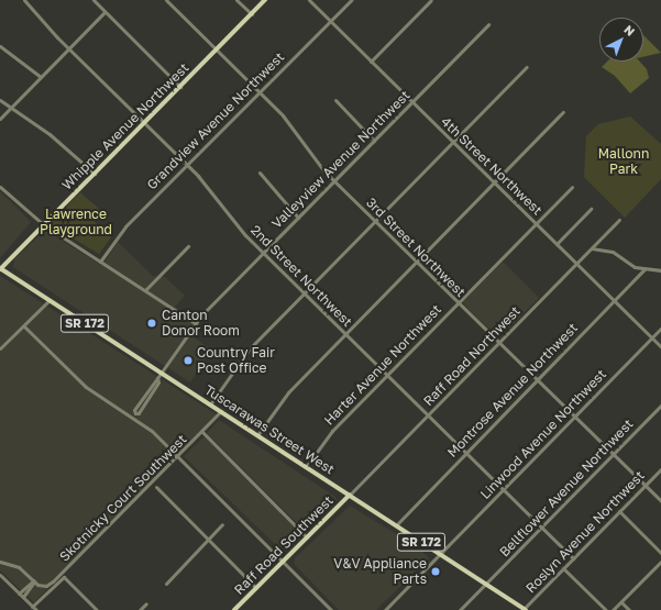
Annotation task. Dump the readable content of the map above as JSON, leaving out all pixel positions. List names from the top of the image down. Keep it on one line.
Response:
{"streets":{"main road":["Whipple Avenue Northwest","SR 172","Tuscarawas Street West","Raff Road Southwest"],"street":["Grandview Avenue Northwest","Valleyview Avenue Northwest","4th Street Northwest","3rd Street Northwest","2nd Street Northwest","Raff Road Northwest","Harter Avenue Northwest","Montrose Avenue Northwest","Linwood Avenue Northwest","Bellflower Avenue Northwest","Skotnicky Court Southwest","Roslyn Avenue Northwest"]},"crossings":[["Grandview Avenue Northwest","4th Street Northwest"],["Grandview Avenue Northwest","3rd Street Northwest"],["Grandview Avenue Northwest","2nd Street Northwest"],["Whipple Avenue Northwest","3rd Street Northwest"],["Whipple Avenue Northwest","2nd Street Northwest"],["Whipple Avenue Northwest","Tuscarawas Street West"],["Valleyview Avenue Northwest","4th Street Northwest"],["Valleyview Avenue Northwest","3rd Street Northwest"],["Valleyview Avenue Northwest","2nd Street Northwest"],["Valleyview Avenue Northwest","Tuscarawas Street West"],["4th Street Northwest","Raff Road Northwest"],["4th Street Northwest","Harter Avenue Northwest"],["4th Street Northwest","Montrose Avenue Northwest"],["4th Street Northwest","Linwood Avenue Northwest"],["3rd Street Northwest","Raff Road Northwest"],["3rd Street Northwest","Harter Avenue Northwest"],["3rd Street Northwest","Montrose Avenue Northwest"],["3rd Street Northwest","Linwood Avenue Northwest"],["3rd Street Northwest","Bellflower Avenue Northwest"],["3rd Street Northwest","Roslyn Avenue Northwest"],["2nd Street Northwest","Raff Road Northwest"],["2nd Street Northwest","Harter Avenue Northwest"],["2nd Street Northwest","Montrose Avenue Northwest"],["2nd Street Northwest","Linwood Avenue Northwest"],["2nd Street Northwest","Bellflower Avenue Northwest"],["2nd Street Northwest","Roslyn Avenue Northwest"],["Raff Road Northwest","Tuscarawas Street West"],["Raff Road Northwest","Raff Road Southwest"],["Harter Avenue Northwest","Tuscarawas Street West"],["Montrose Avenue Northwest","Tuscarawas Street West"],["Tuscarawas Street West","Linwood Avenue Northwest"],["Tuscarawas Street West","Bellflower Avenue Northwest"],["Tuscarawas Street West","Skotnicky Court Southwest"],["Tuscarawas Street West","Roslyn Avenue Northwest"],["Tuscarawas Street West","Raff Road Southwest"]],"parks":["Mallonn Park","Lawrence Playground"],"places":["Canton Donor Room","Country Fair Post Office","V&V Appliance Parts"],"north":"top right"}
